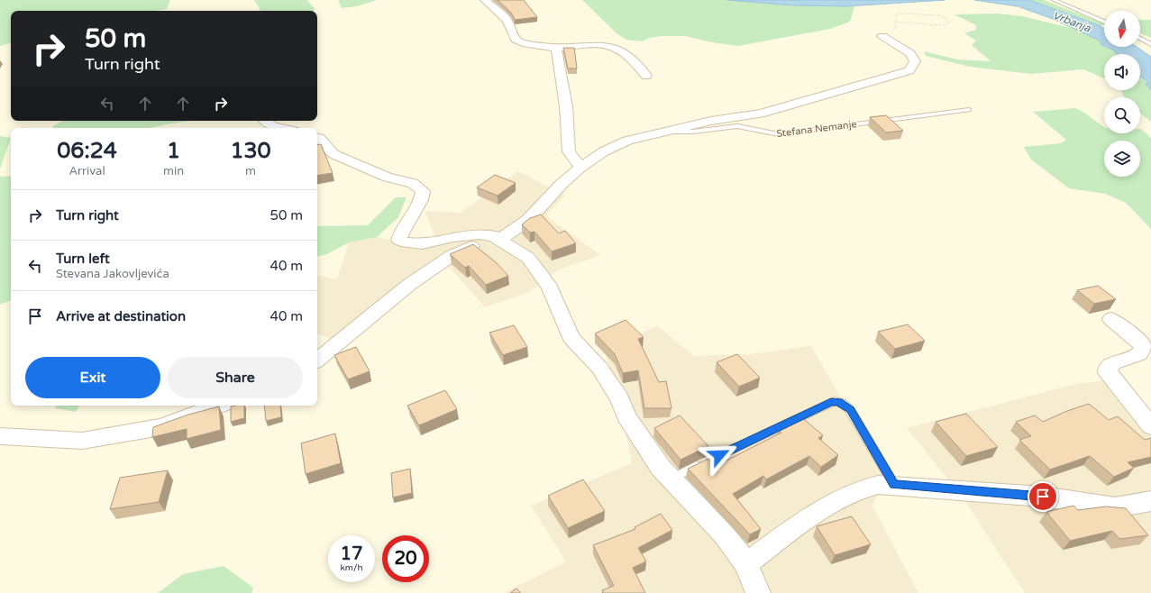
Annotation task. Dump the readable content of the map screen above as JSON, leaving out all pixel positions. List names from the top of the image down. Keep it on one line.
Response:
{"streets":{"street":["Stefana Nemanje"]},"water":["Vrbanja"],"north":"bottom","page":{"turn":["50 m","Turn right"],"eta":["06:24","Arrival","1","min","130","m"],"list":[{"name":"Turn right","value":"50 m"},{"name":"Turn left","note":"Stevana Jakovljevića","value":"40 m"},{"name":"Arrive at destination","value":"40 m"}],"buttons":["Exit","Share"],"speed":"17 km/h","limit":"20"}}
